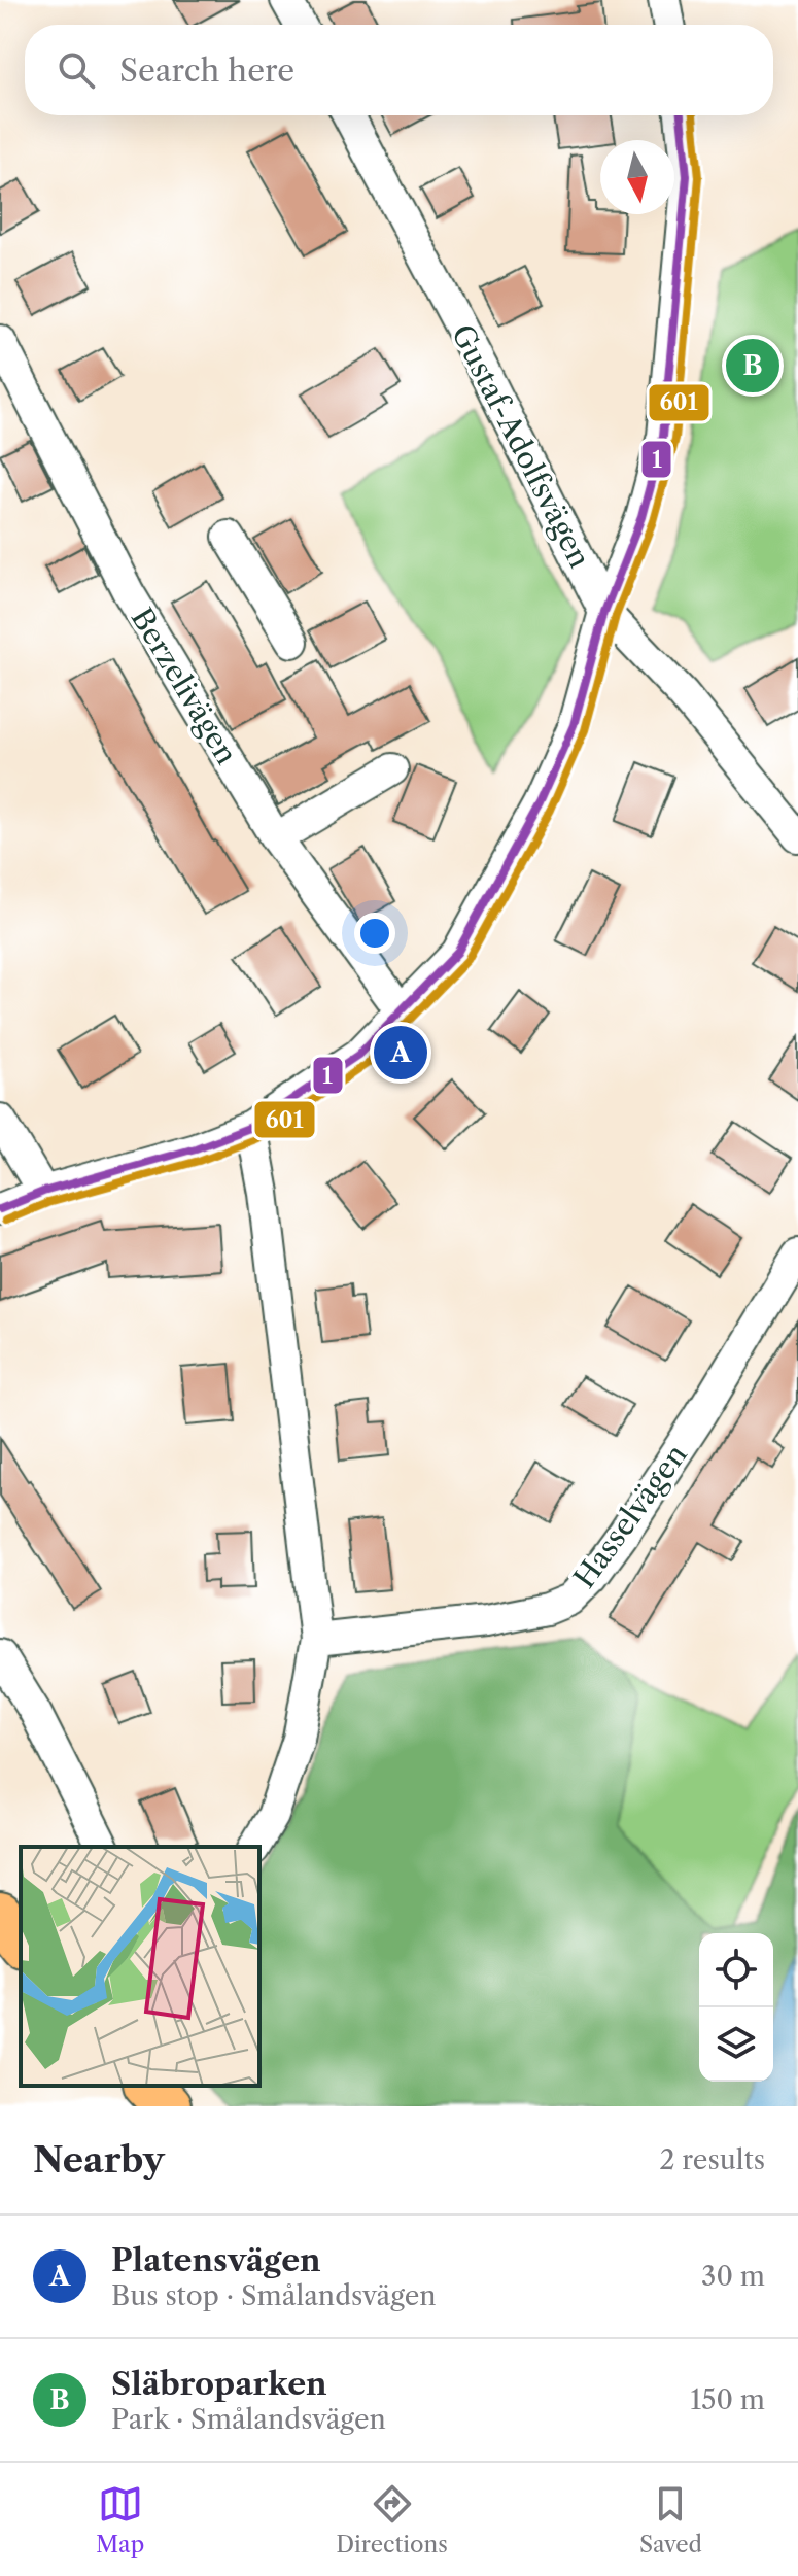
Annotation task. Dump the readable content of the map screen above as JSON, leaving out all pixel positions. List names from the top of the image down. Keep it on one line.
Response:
{"streets":{"street":["Gustaf-Adolfsvägen","Berzelivägen","Hasselvägen"]},"lines":["transit line 1","transit line 601"],"north":"bottom","page":{"search":"Search here","pins":["B","A"],"heading":["Nearby","2 results"],"list":[{"mark":"A","name":"Platensvägen","note":"Bus stop · Smålandsvägen","value":"30 m"},{"mark":"B","name":"Släbroparken","note":"Park · Smålandsvägen","value":"150 m"}],"nav":["Map","Directions","Saved"]}}
